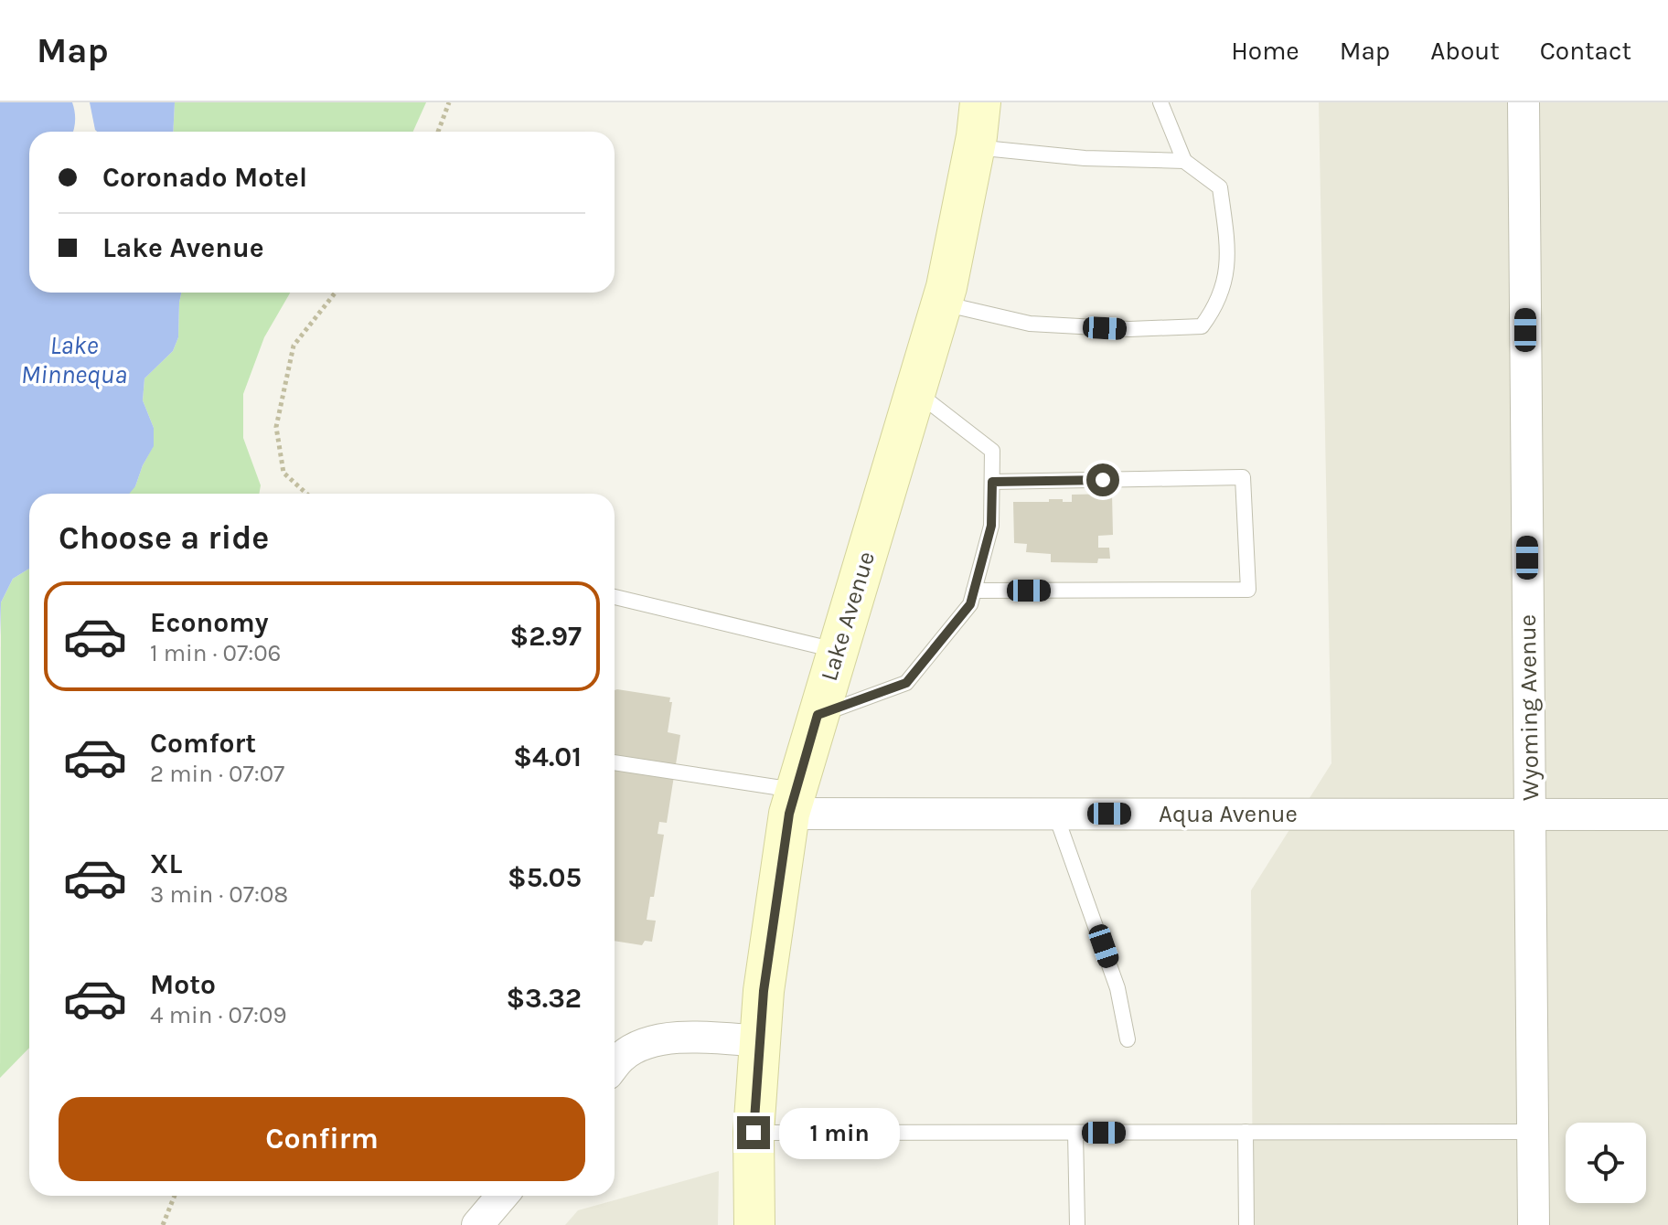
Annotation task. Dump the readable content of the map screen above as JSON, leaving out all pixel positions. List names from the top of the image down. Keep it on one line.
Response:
{"streets":{"main road":["Lake Avenue"],"street":["Wyoming Avenue","Aqua Avenue"]},"crossings":[["Lake Avenue","Aqua Avenue"],["Wyoming Avenue","Aqua Avenue"]],"water":["Lake Minnequa"],"page":{"header":"Map","nav":["Home","Map","About","Contact"],"banner":["Coronado Motel","Lake Avenue"],"heading":"Choose a ride","list":[{"name":"Economy","note":"1 min · 07:06","value":"$2.97"},{"name":"Comfort","note":"2 min · 07:07","value":"$4.01"},{"name":"XL","note":"3 min · 07:08","value":"$5.05"},{"name":"Moto","note":"4 min · 07:09","value":"$3.32"}],"buttons":"Confirm","bubble":"1 min"}}
